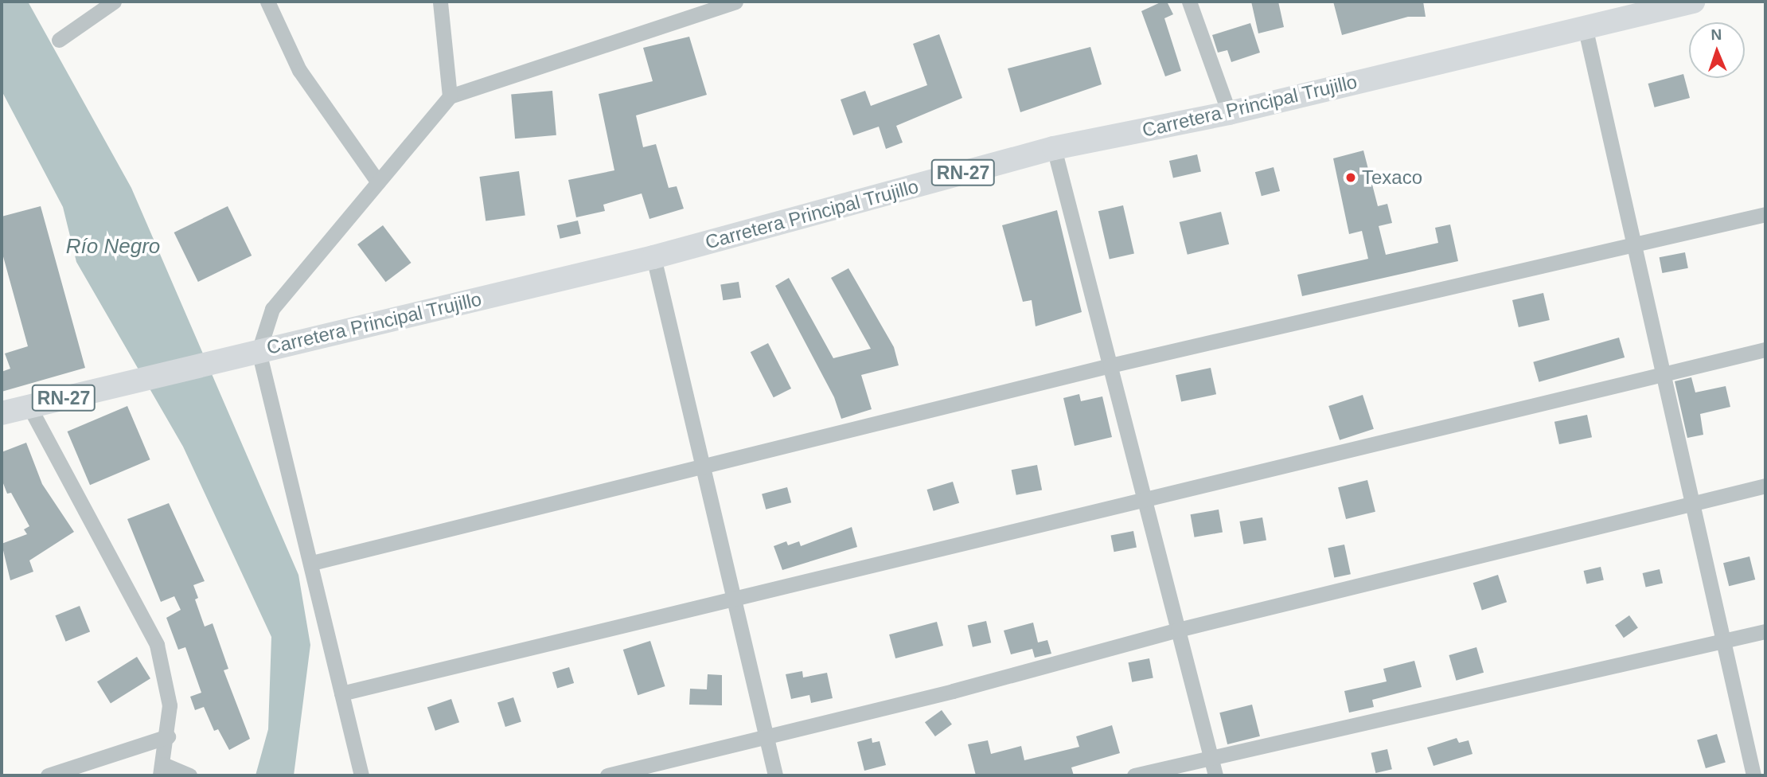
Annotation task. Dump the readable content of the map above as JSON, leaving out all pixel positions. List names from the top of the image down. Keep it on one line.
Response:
{"streets":{"main road":["Carretera Principal Trujillo","RN-27"]},"crossings":[["Carretera Principal Trujillo","RN-27"]],"water":["Río Negro"],"places":["Texaco"],"north":"top"}
